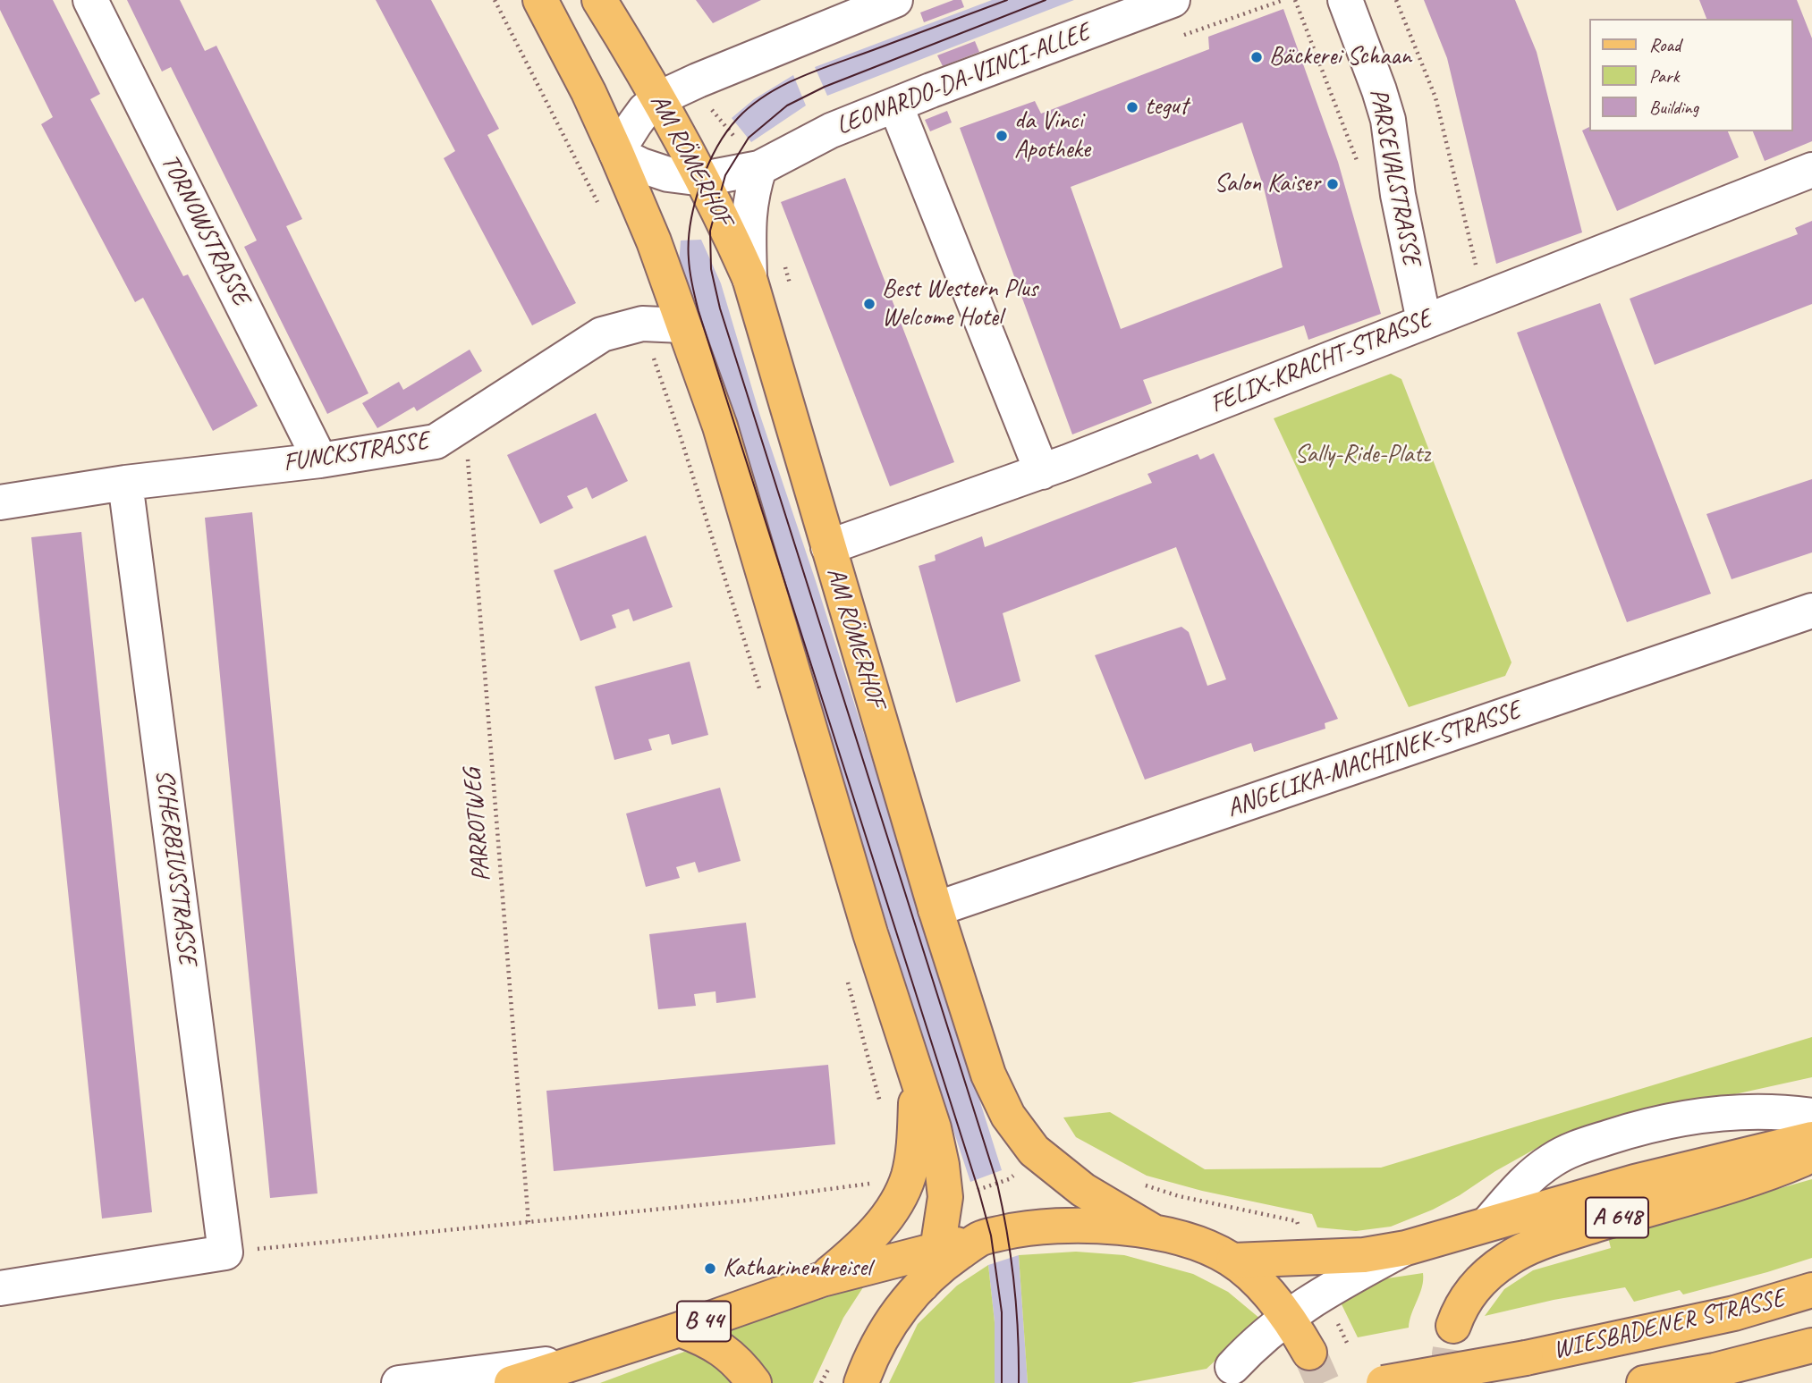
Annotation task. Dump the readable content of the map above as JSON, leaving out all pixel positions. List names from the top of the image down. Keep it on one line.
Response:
{"streets":{"main road":["AM RÖMERHOF","A 648","B 44","WIESBADENER STRASSE"],"street":["LEONARDO-DA-VINCI-ALLEE","PARSEVALSTRASSE","TORNOWSTRASSE","FELIX-KRACHT-STRASSE","FUNCKSTRASSE","ANGELIKA-MACHINEK-STRASSE","SCHERBIUSSTRASSE"],"path":["PARROTWEG"]},"crossings":[["LEONARDO-DA-VINCI-ALLEE","AM RÖMERHOF"],["AM RÖMERHOF","FELIX-KRACHT-STRASSE"],["AM RÖMERHOF","ANGELIKA-MACHINEK-STRASSE"],["AM RÖMERHOF","B 44"],["PARSEVALSTRASSE","FELIX-KRACHT-STRASSE"],["TORNOWSTRASSE","FUNCKSTRASSE"],["FUNCKSTRASSE","PARROTWEG"],["FUNCKSTRASSE","SCHERBIUSSTRASSE"]],"parks":["Sally-Ride-Platz"],"places":["Bäckerei Schaan","tegut","da Vinci Apotheke","Salon Kaiser","Best Western Plus Welcome Hotel","Katharinenkreisel"],"legend":["Road","Park","Building"]}
